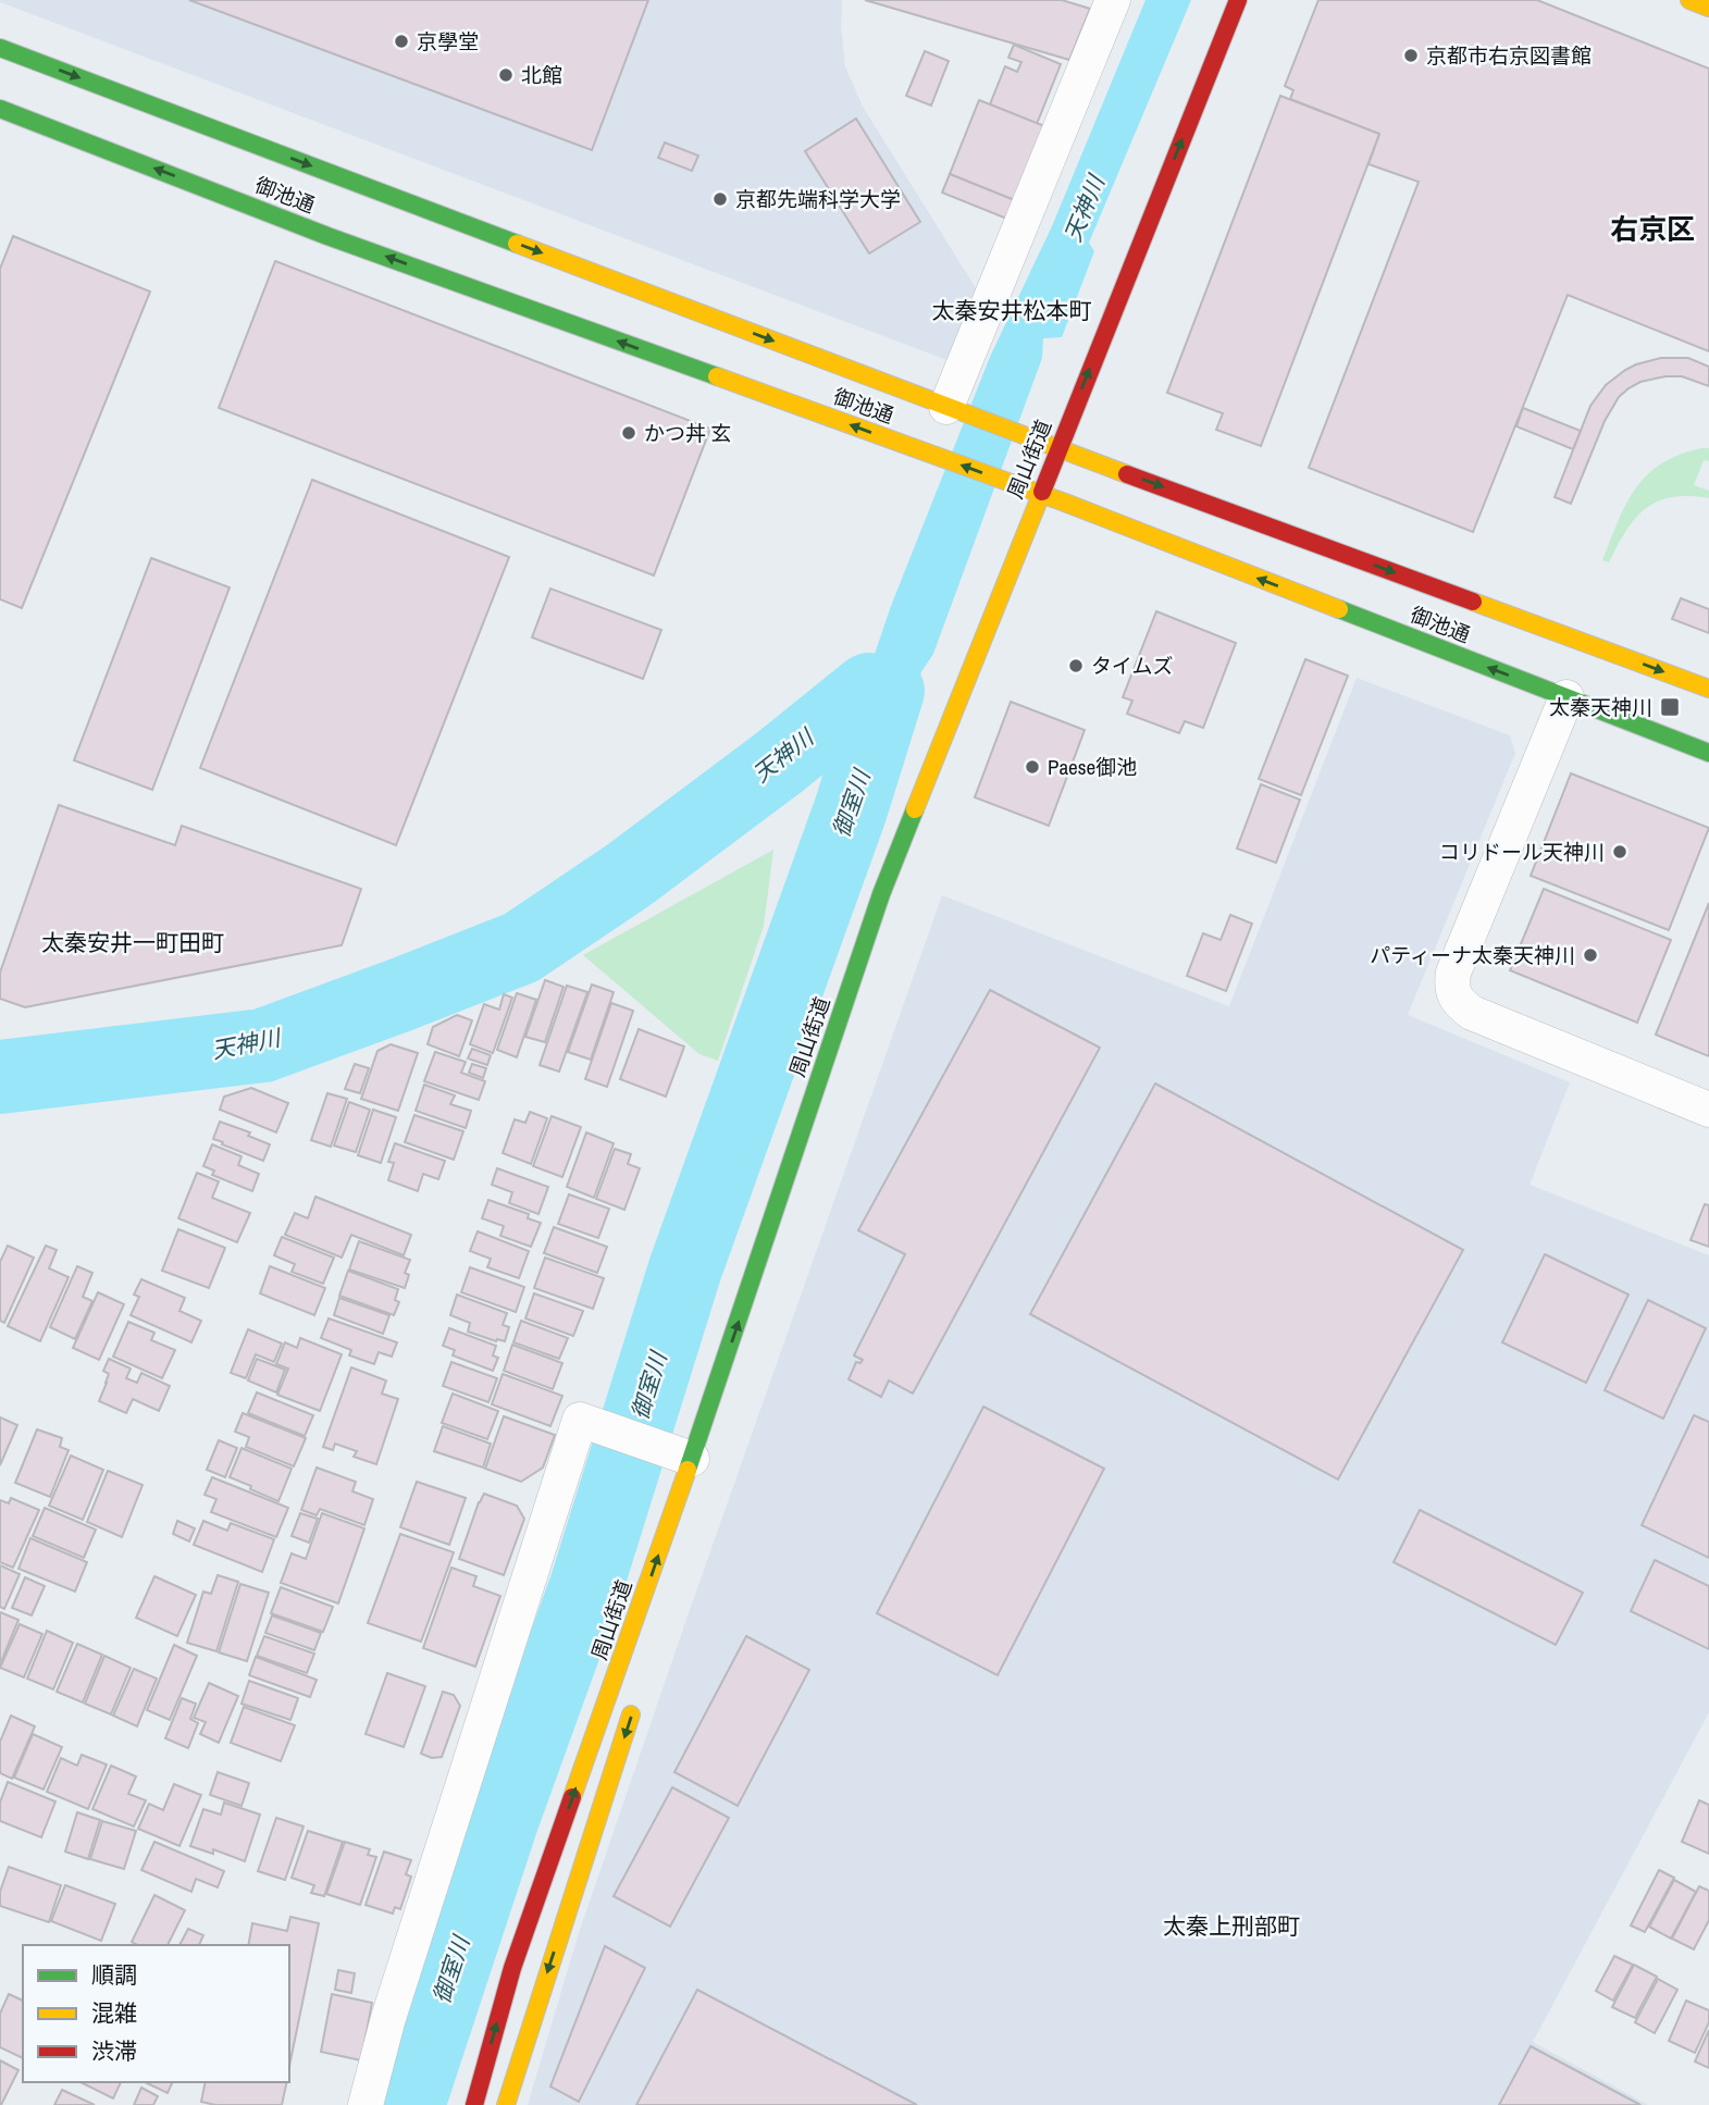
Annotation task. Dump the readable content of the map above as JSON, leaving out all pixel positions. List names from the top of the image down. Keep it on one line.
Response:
{"streets":{"main road":["御池通","周山街道"]},"crossings":[["御池通","周山街道"]],"one_way":["周山街道"],"districts":["右京区","太秦安井松本町","太秦安井一町田町","太秦上刑部町"],"water":["天神川","御室川"],"places":{"other":["京學堂","京都市右京図書館","北館","京都先端科学大学","かつ丼 玄","タイムズ","Paese御池","コリドール天神川","パティーナ太秦天神川"],"transit":["太秦天神川"]},"legend":["順調","混雑","渋滞"]}
